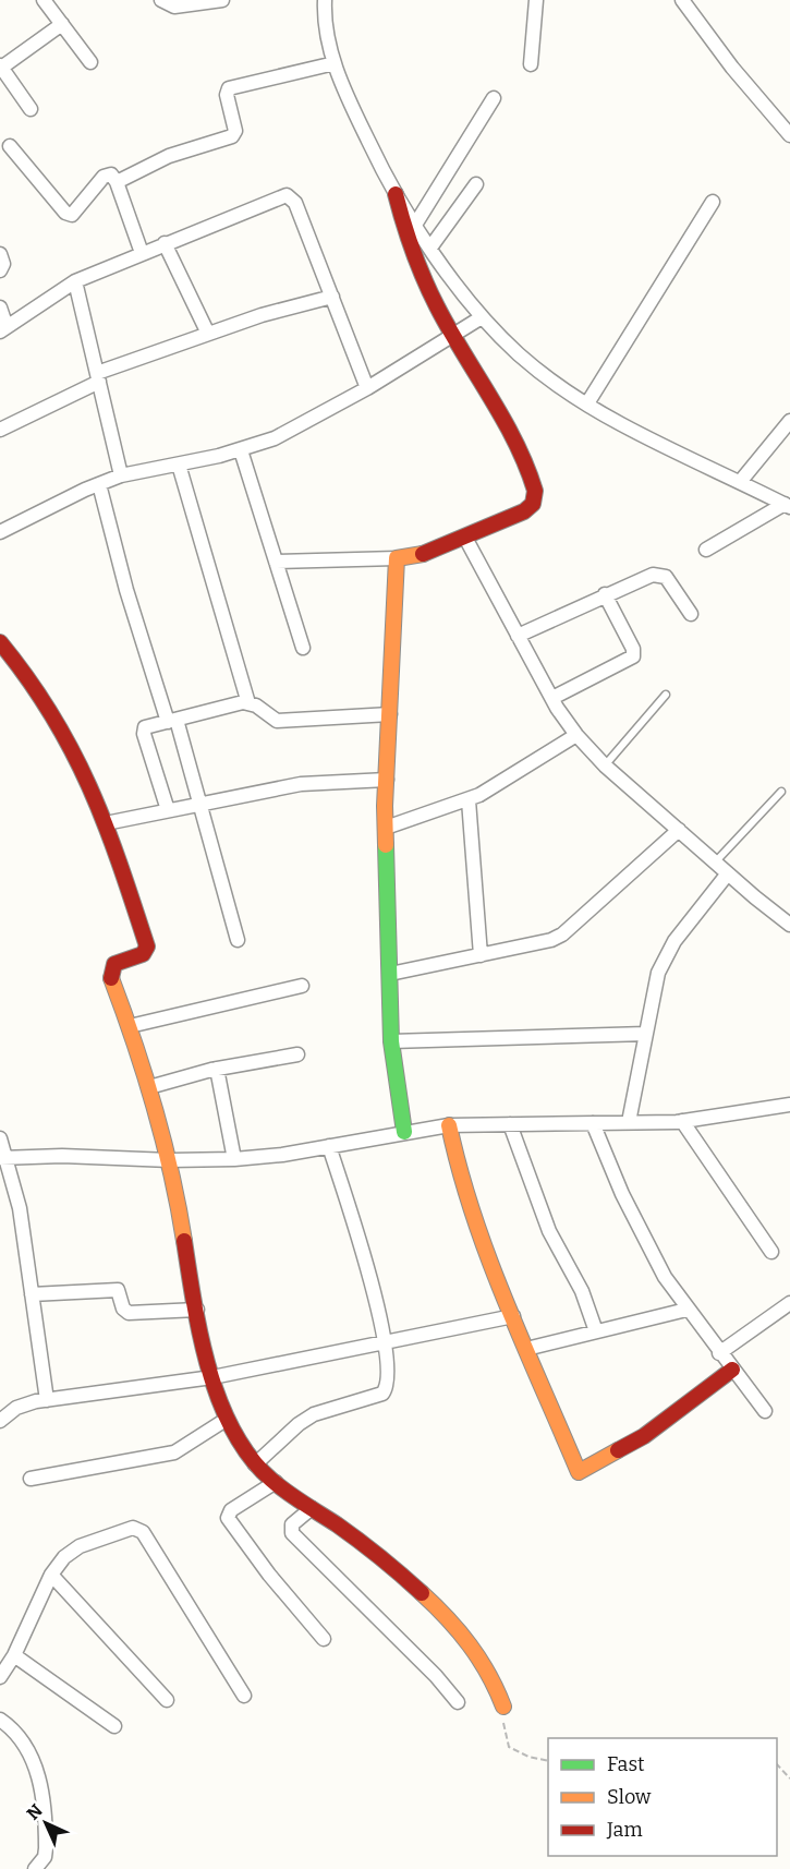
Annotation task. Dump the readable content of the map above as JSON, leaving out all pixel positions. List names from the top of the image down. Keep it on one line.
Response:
{"legend":["Fast","Slow","Jam"],"north":"top left"}
